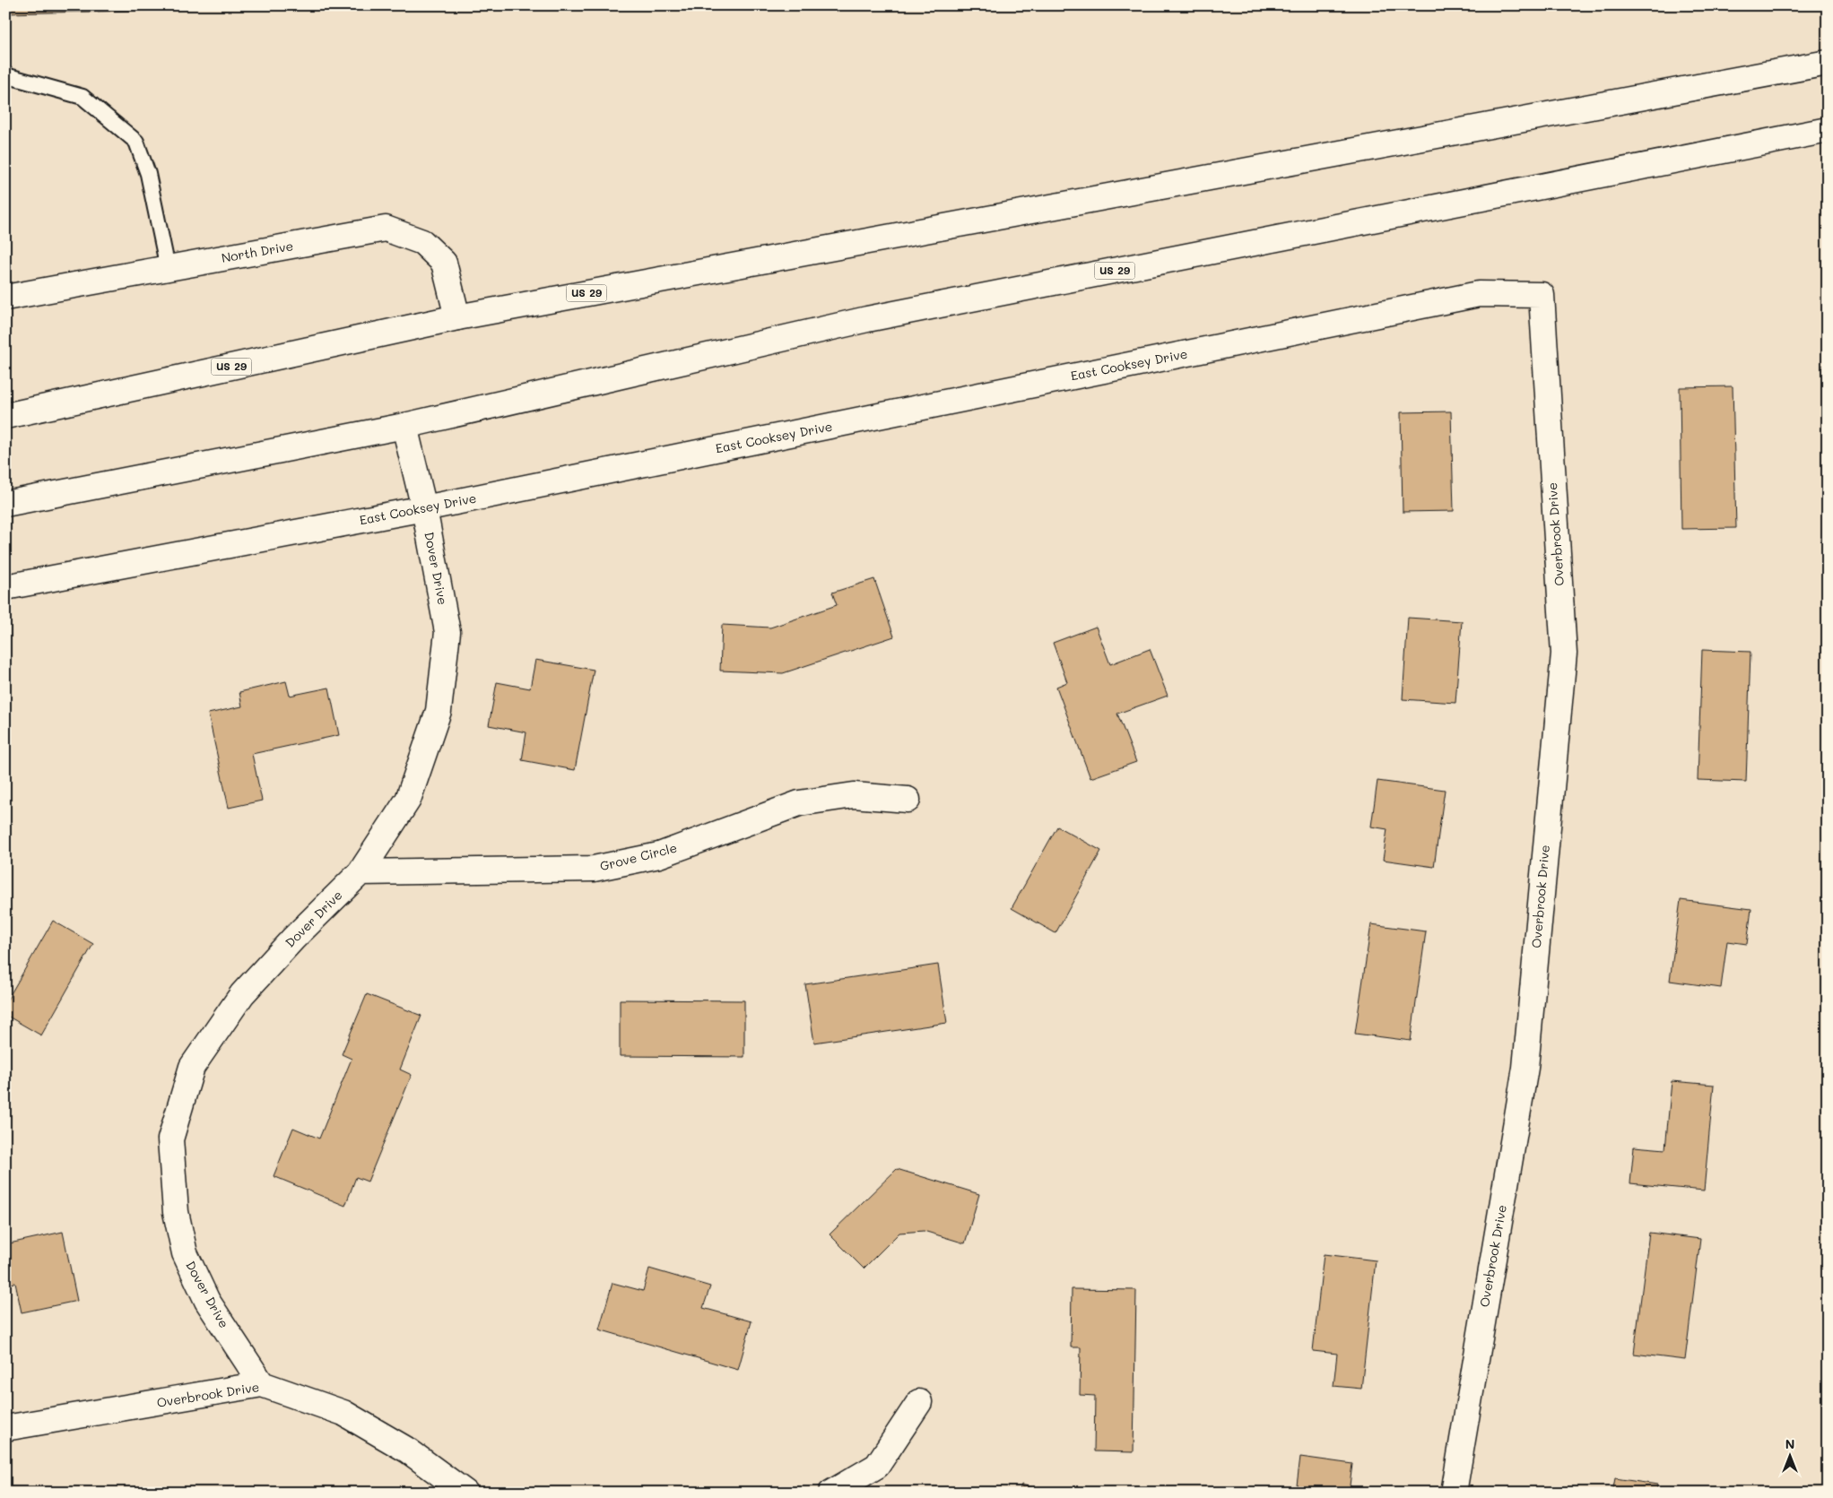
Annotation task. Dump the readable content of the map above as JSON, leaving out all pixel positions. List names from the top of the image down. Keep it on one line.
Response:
{"streets":{"main road":["North Drive","US 29","East Cooksey Drive","Overbrook Drive","Dover Drive","Grove Circle"]},"crossings":[["North Drive","US 29"],["US 29","Dover Drive"],["East Cooksey Drive","Overbrook Drive"],["East Cooksey Drive","Dover Drive"],["Overbrook Drive","Dover Drive"],["Dover Drive","Grove Circle"]],"north":"top"}
